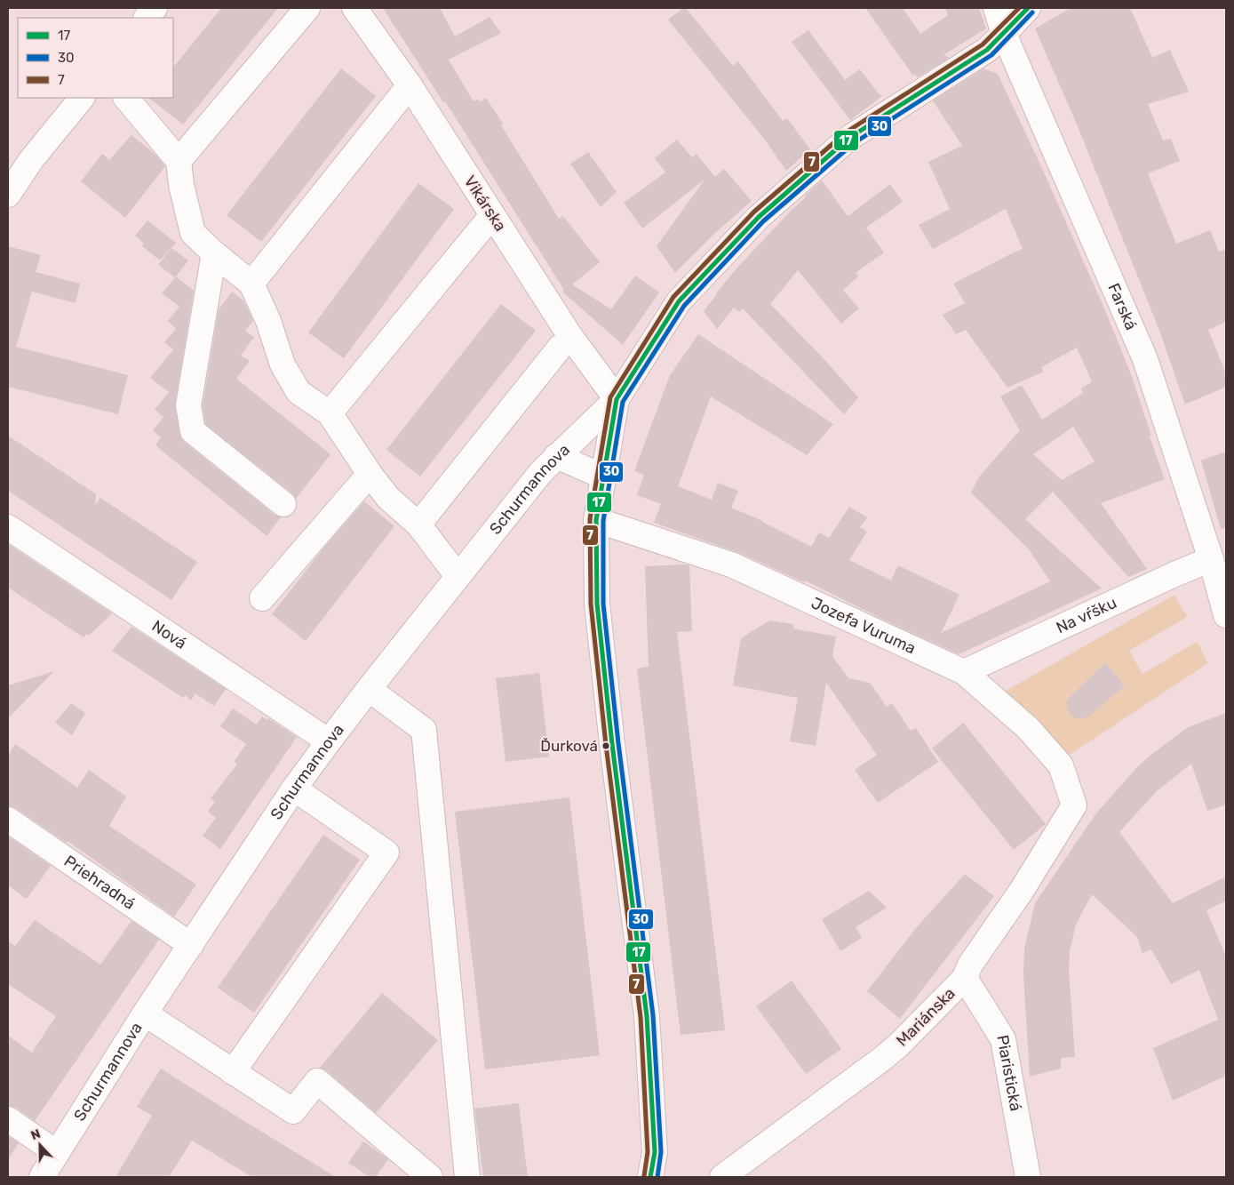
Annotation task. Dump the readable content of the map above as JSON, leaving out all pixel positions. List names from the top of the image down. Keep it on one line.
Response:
{"streets":{"street":["Vikárska","Farská","Schurmannova","Na vŕšku","Jozefa Vuruma","Nová","Priehradná","Mariánska","Piaristická"]},"crossings":[["Vikárska","Schurmannova"],["Farská","Na vŕšku"],["Schurmannova","Nová"],["Schurmannova","Priehradná"],["Na vŕšku","Jozefa Vuruma"],["Jozefa Vuruma","Mariánska"],["Mariánska","Piaristická"]],"places":["Ďurková"],"lines":["transit line 17","transit line 7","transit line 30"],"legend":["17","30","7"],"north":"top"}
